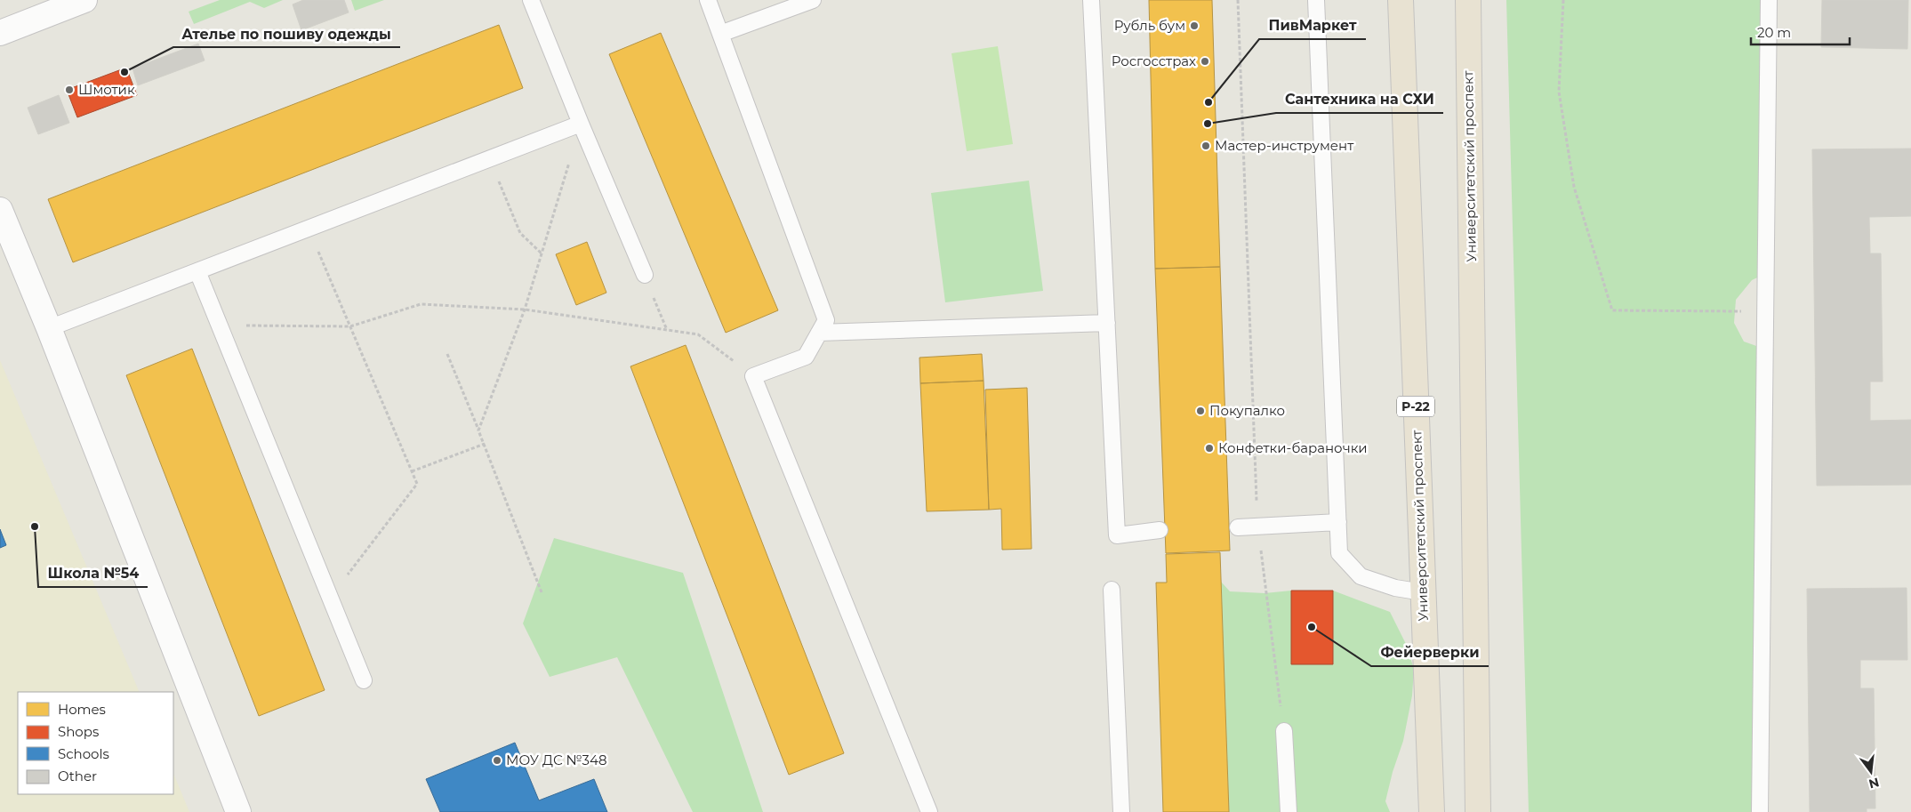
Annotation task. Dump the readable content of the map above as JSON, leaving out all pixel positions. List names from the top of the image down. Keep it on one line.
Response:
{"streets":{"highway":["Университетский проспект","Р-22"]},"places":["Рубль бум","Росгосстрах","Ателье по пошиву одежды","Шмотик","ПивМаркет","Сантехника на СХИ","Мастер-инструмент","Покупалко","Конфетки-бараночки","Школа №54","Фейерверки","МОУ ДС №348"],"legend":["Homes","Shops","Schools","Other"],"scale_bar":"20 m","north":"bottom"}
